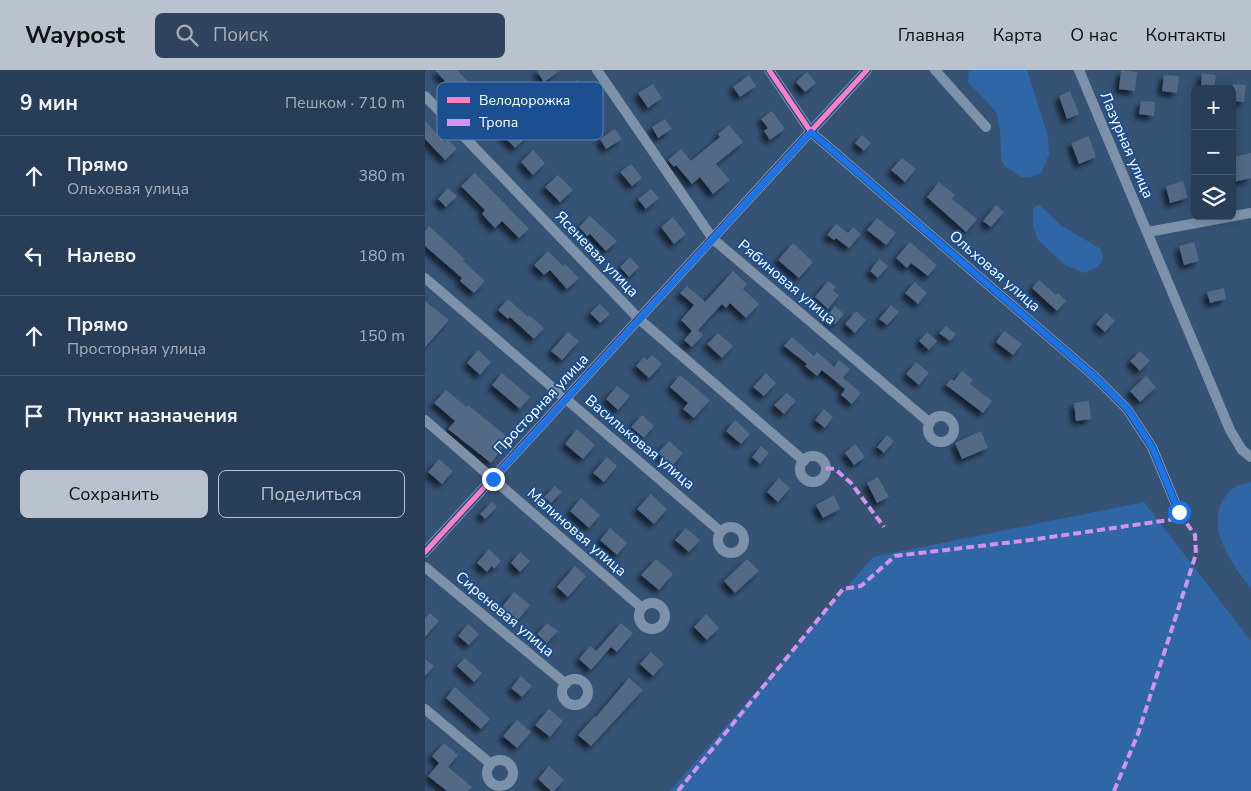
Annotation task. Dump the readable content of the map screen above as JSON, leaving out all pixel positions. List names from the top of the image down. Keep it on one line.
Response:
{"streets":{"street":["Лазурная улица","Ясеневая улица","Ольховая улица","Рябиновая улица","Просторная улица","Васильковая улица","Малиновая улица","Сиреневая улица"]},"crossings":[["Ясеневая улица","Просторная улица"],["Ольховая улица","Просторная улица"],["Рябиновая улица","Просторная улица"],["Просторная улица","Васильковая улица"],["Просторная улица","Малиновая улица"]],"legend":["Велодорожка","Тропа"],"page":{"header":"Waypost","search":"Поиск","nav":["Главная","Карта","О нас","Контакты"],"heading":["9 мин","Пешком · 710 m"],"map_buttons":["+","−"],"list":[["Прямо","Ольховая улица","380 m"],["Налево","180 m"],["Прямо","Просторная улица","150 m"],"Пункт назначения"],"buttons":["Сохранить","Поделиться"]}}
